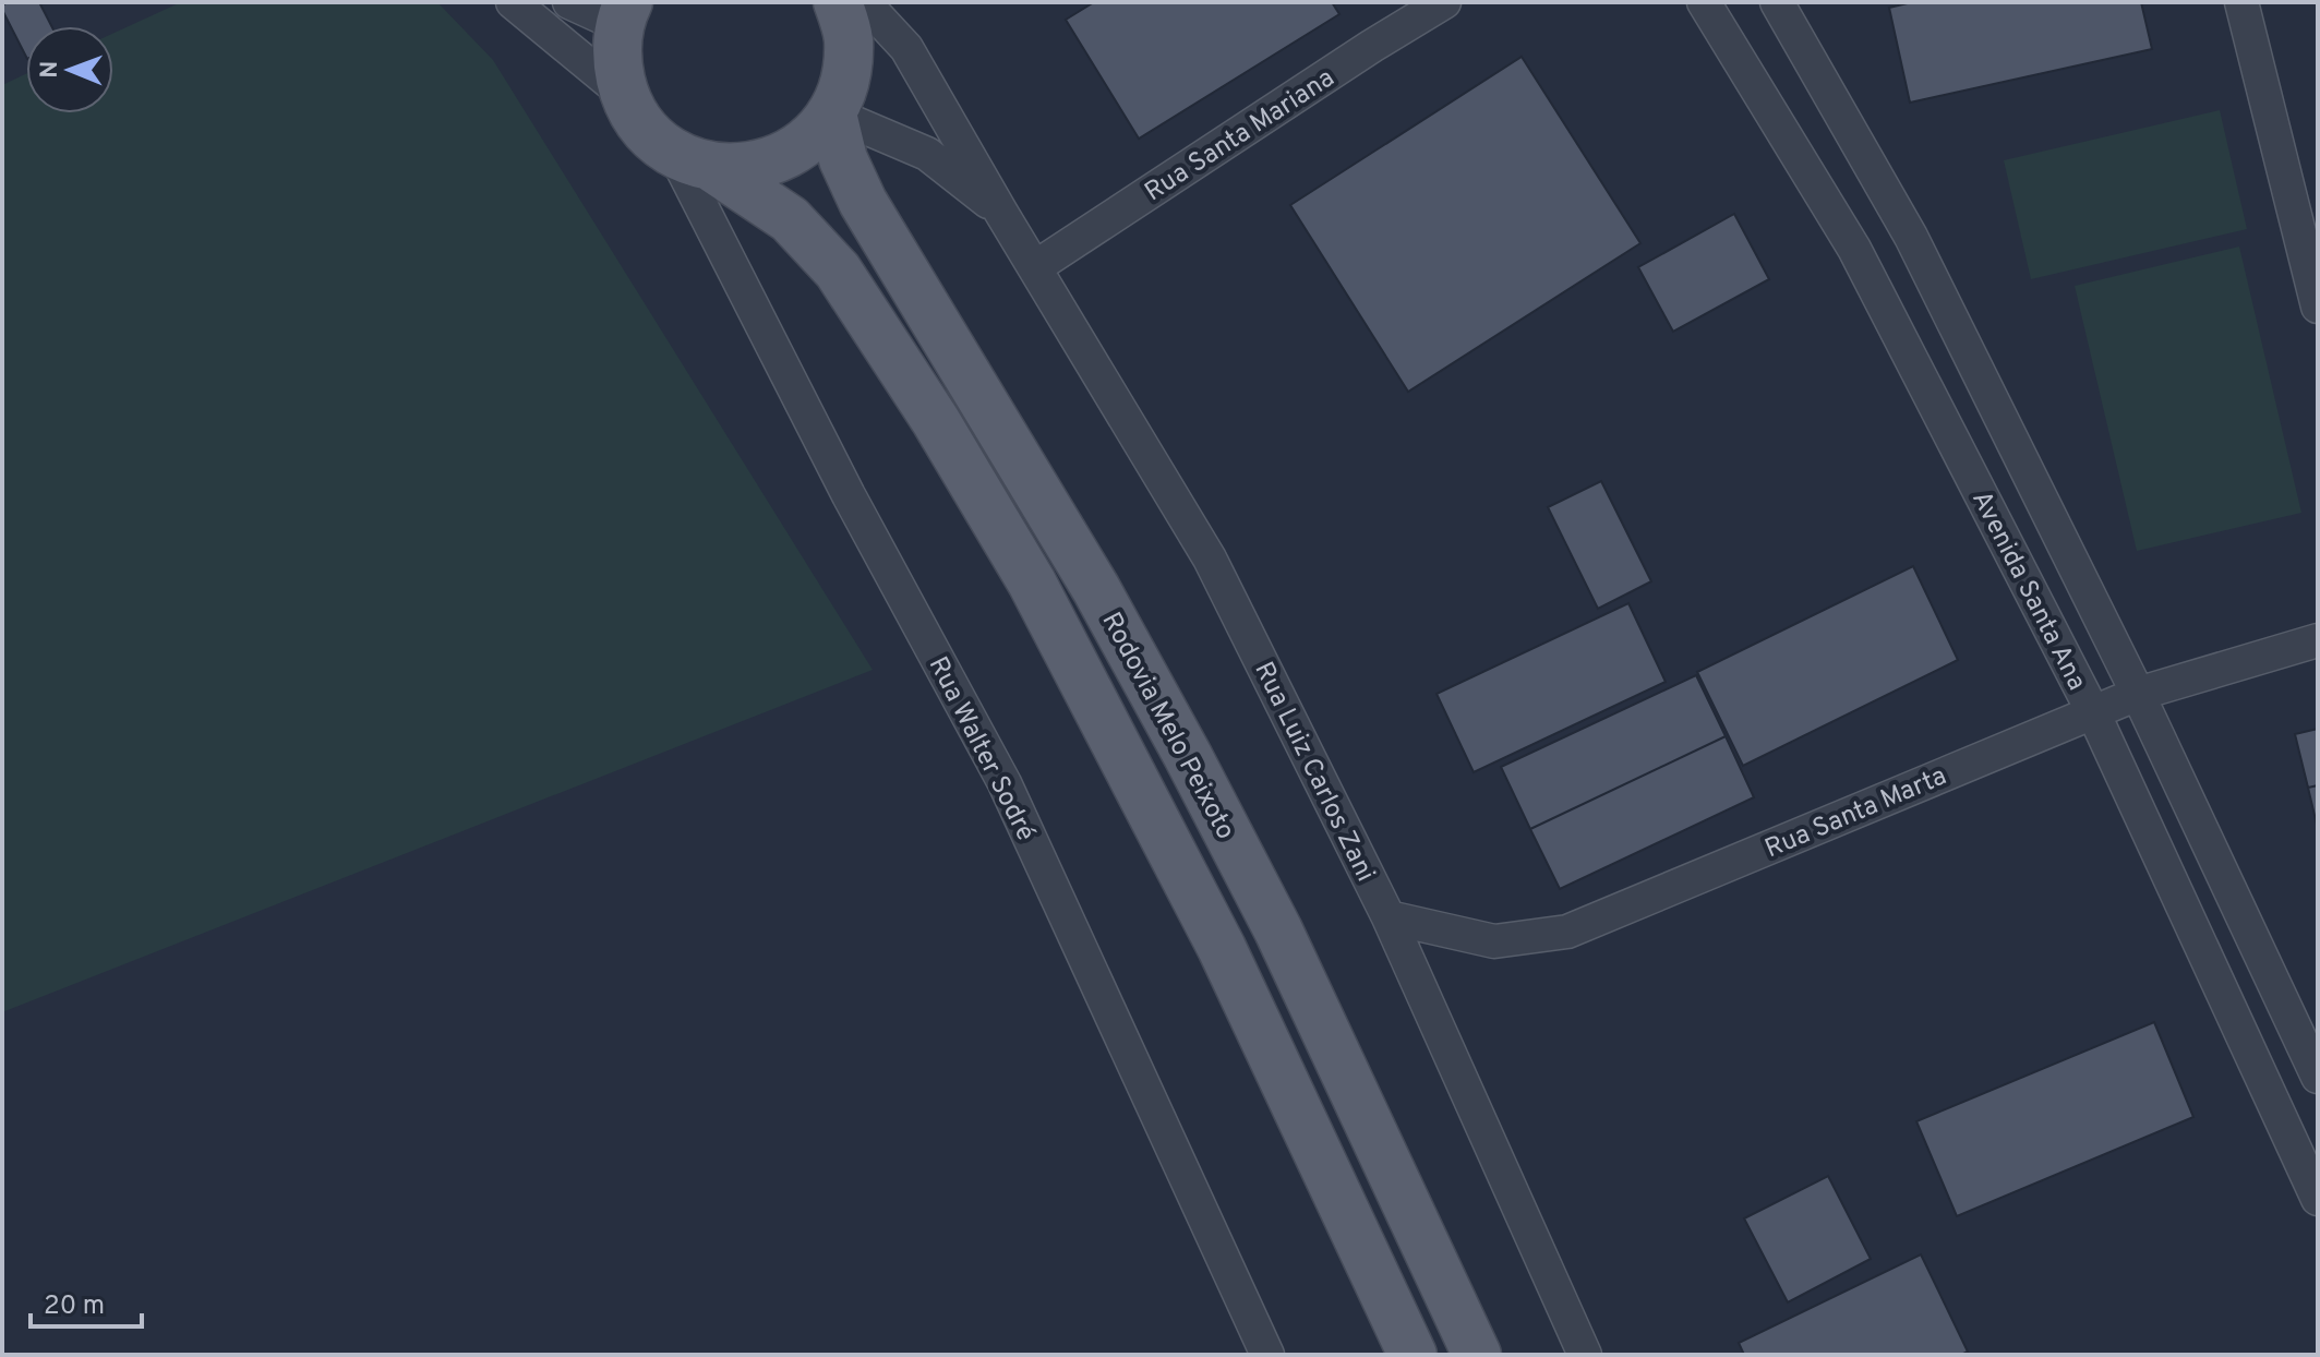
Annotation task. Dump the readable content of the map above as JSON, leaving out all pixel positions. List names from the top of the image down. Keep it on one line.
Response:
{"streets":{"main road":["Rodovia Melo Peixoto"],"street":["Rua Santa Mariana","Avenida Santa Ana","Rua Walter Sodré","Rua Luiz Carlos Zani","Rua Santa Marta"]},"crossings":[["Rua Santa Mariana","Rua Luiz Carlos Zani"],["Avenida Santa Ana","Rua Santa Marta"],["Rodovia Melo Peixoto","Rua Luiz Carlos Zani"],["Rua Luiz Carlos Zani","Rua Santa Marta"]],"scale_bar":"20 m","north":"left"}
